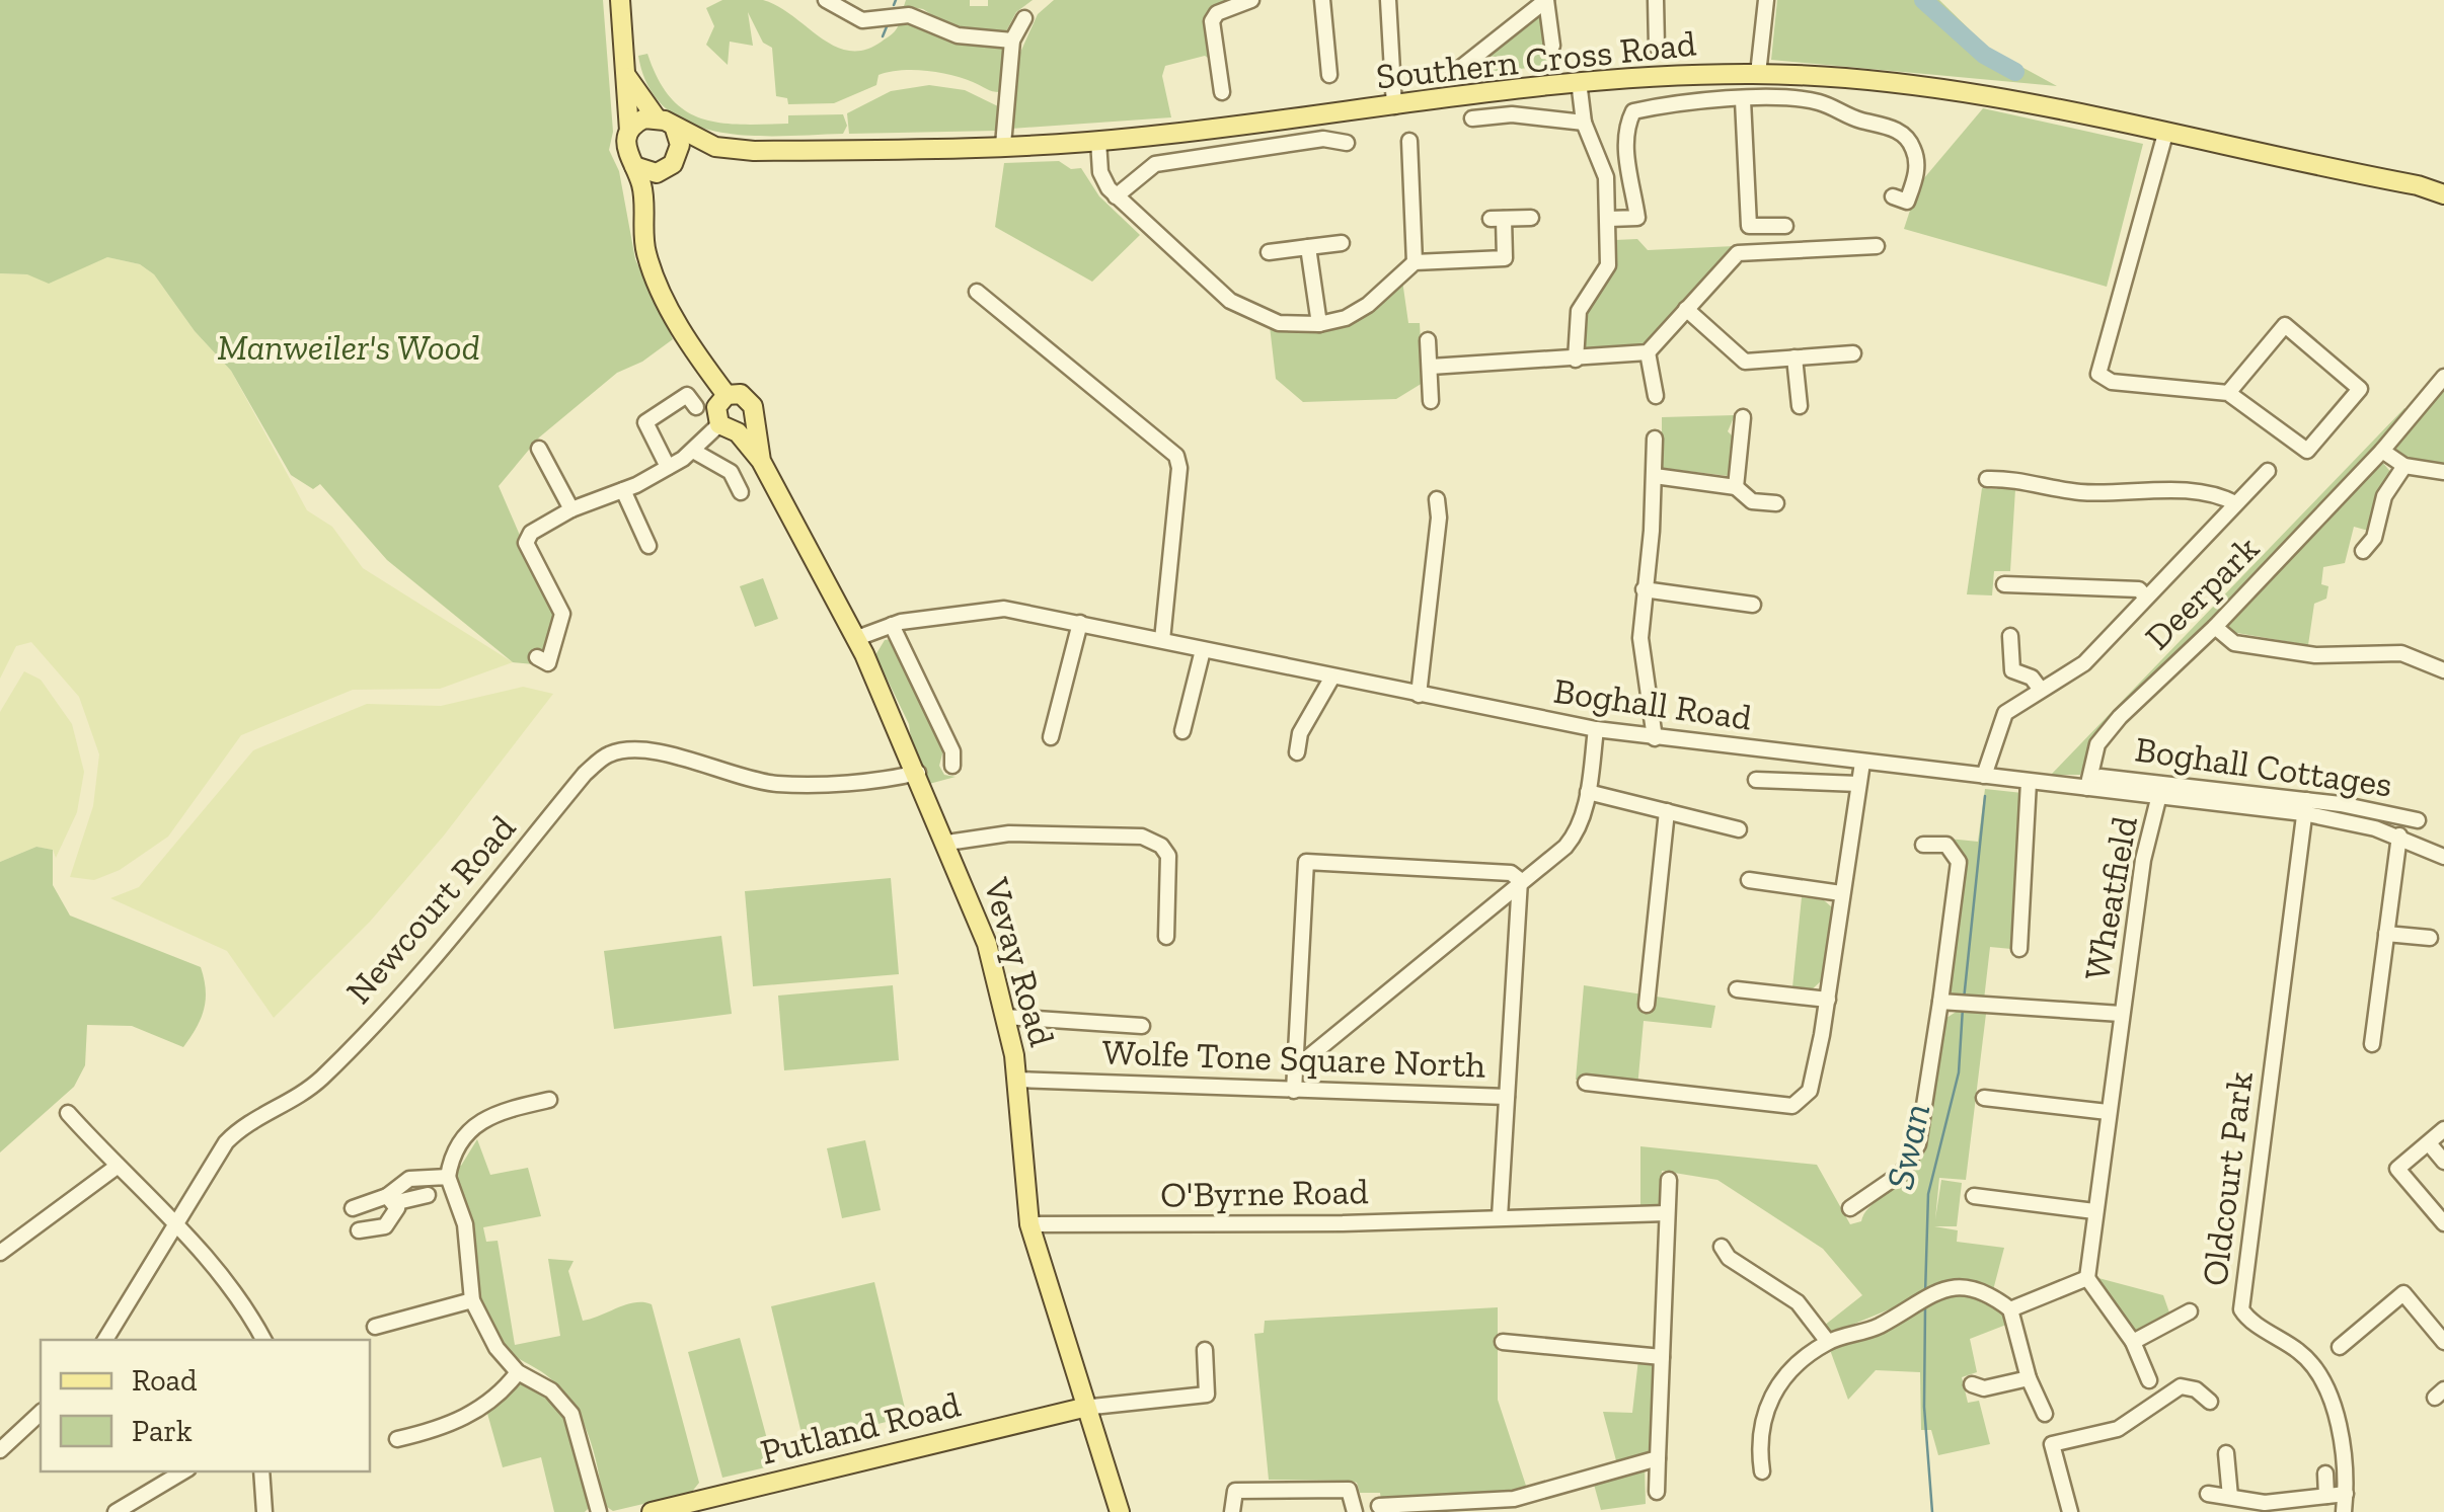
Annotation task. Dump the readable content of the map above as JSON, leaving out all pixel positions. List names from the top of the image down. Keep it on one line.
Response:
{"streets":{"main road":["Southern Cross Road","Vevay Road","Putland Road"],"street":["Deerpark","Boghall Road","Boghall Cottages","Wheatfield","Newcourt Road","Wolfe Tone Square North","Oldcourt Park","O'Byrne Road"]},"crossings":[["Southern Cross Road","Vevay Road"],["Deerpark","Boghall Road"],["Boghall Road","Boghall Cottages"],["Boghall Road","Wheatfield"],["Boghall Road","Vevay Road"],["Boghall Road","Oldcourt Park"],["Boghall Cottages","Oldcourt Park"],["Newcourt Road","Vevay Road"],["Vevay Road","Wolfe Tone Square North"],["Vevay Road","O'Byrne Road"],["Vevay Road","Putland Road"]],"water":["Swan"],"parks":["Manweiler's Wood"],"legend":["Road","Park"]}
